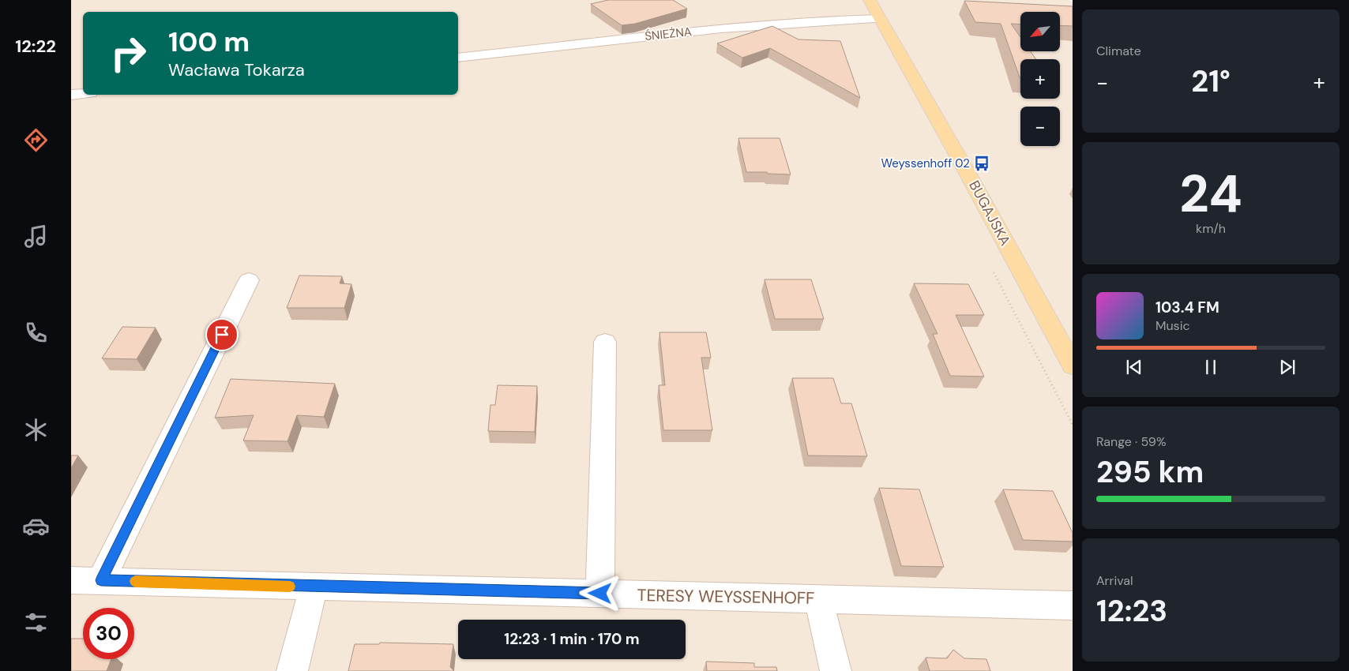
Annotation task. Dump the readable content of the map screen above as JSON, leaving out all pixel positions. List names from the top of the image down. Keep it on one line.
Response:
{"streets":{"main road":["BUGAJSKA"],"street":["ŚNIEŻNA","TERESY WEYSSENHOFF"]},"crossings":[["ŚNIEŻNA","BUGAJSKA"]],"places":{"bus stop":["Weyssenhoff 02"]},"north":"bottom left","page":{"tabs":"12:22","tile":["Climate",["24","km/h"],["Range · 59%","295 km"],["Arrival","12:23"]],"map_buttons":["+","−"],"turn":["100 m","Wacława Tokarza"],"heat":["−","21°","+"],"song":["103.4 FM","Music"],"limit":"30","trip":"12:23 · 1 min · 170 m"}}
